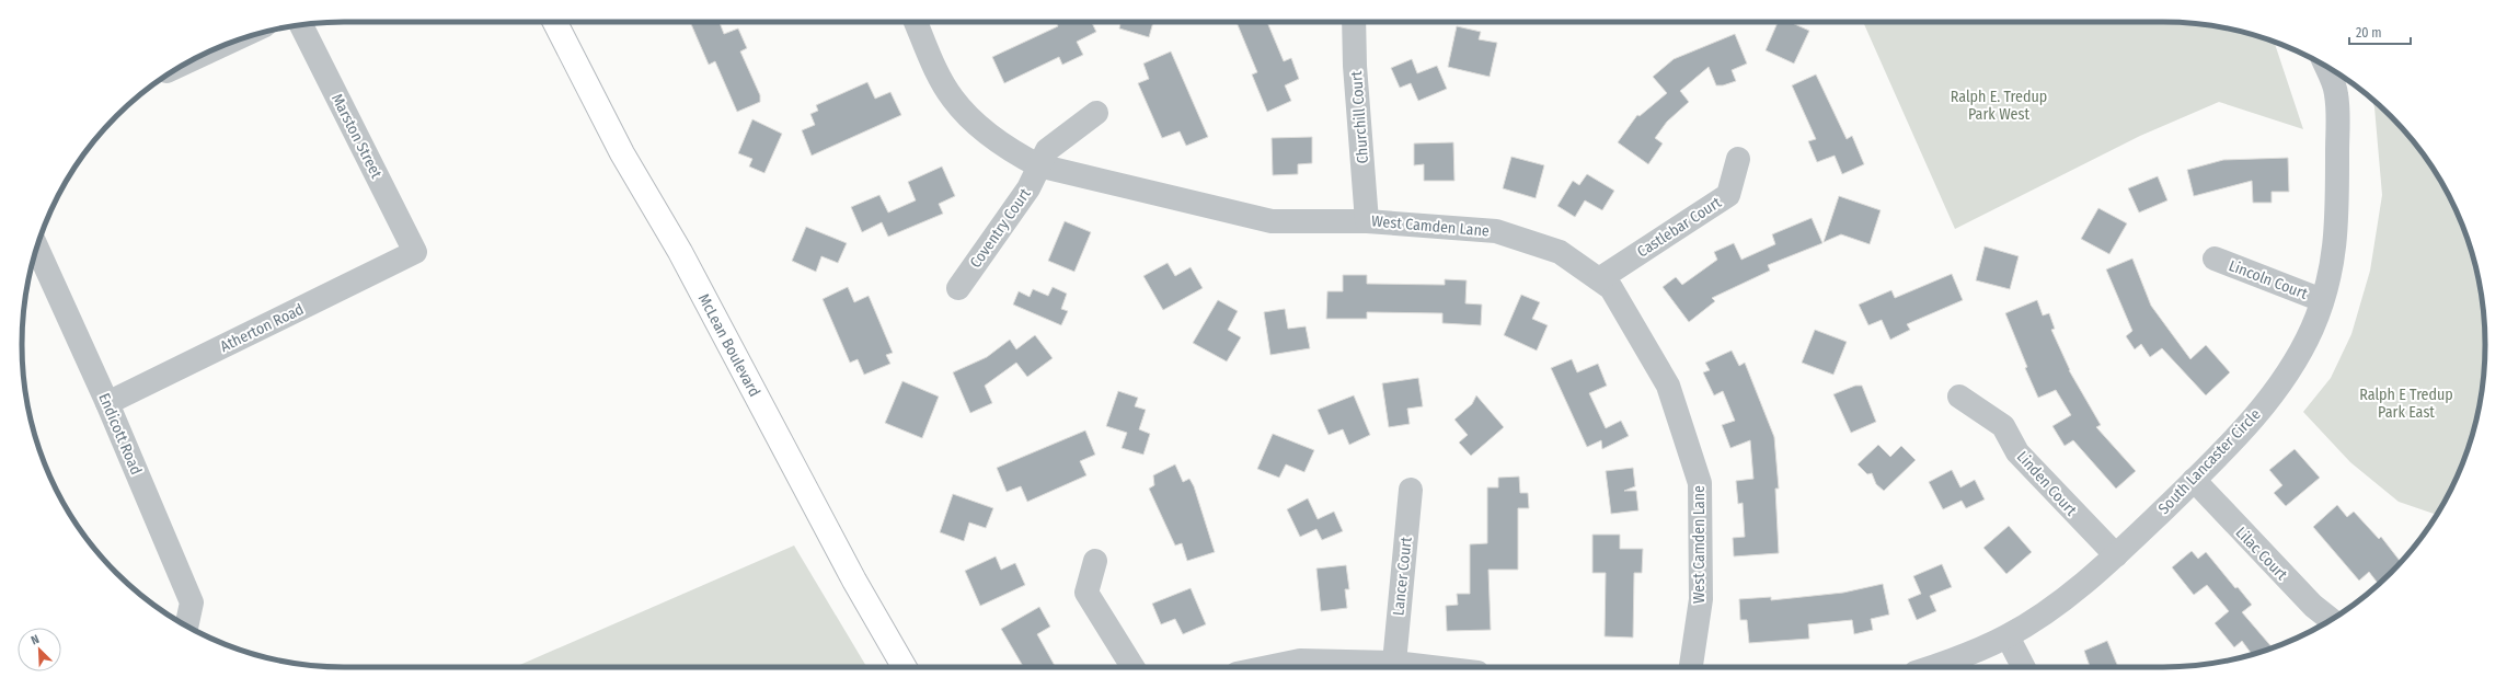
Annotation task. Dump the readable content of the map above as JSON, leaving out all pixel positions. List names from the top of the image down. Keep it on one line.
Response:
{"streets":{"main road":["McLean Boulevard"],"street":["Churchill Court","Marston Street","West Camden Lane","Castlebar Court","Coventry Court","Lincoln Court","Atherton Road","Endicott Road","South Lancaster Circle","Linden Court","Lilac Court","Lancer Court"]},"crossings":[["Churchill Court","West Camden Lane"],["Marston Street","Atherton Road"],["West Camden Lane","Castlebar Court"],["West Camden Lane","Coventry Court"],["Lincoln Court","South Lancaster Circle"],["Atherton Road","Endicott Road"],["South Lancaster Circle","Linden Court"],["South Lancaster Circle","Lilac Court"]],"parks":["Ralph E. Tredup Park West","Ralph E Tredup Park East"],"scale_bar":"20 m","north":"top left"}
